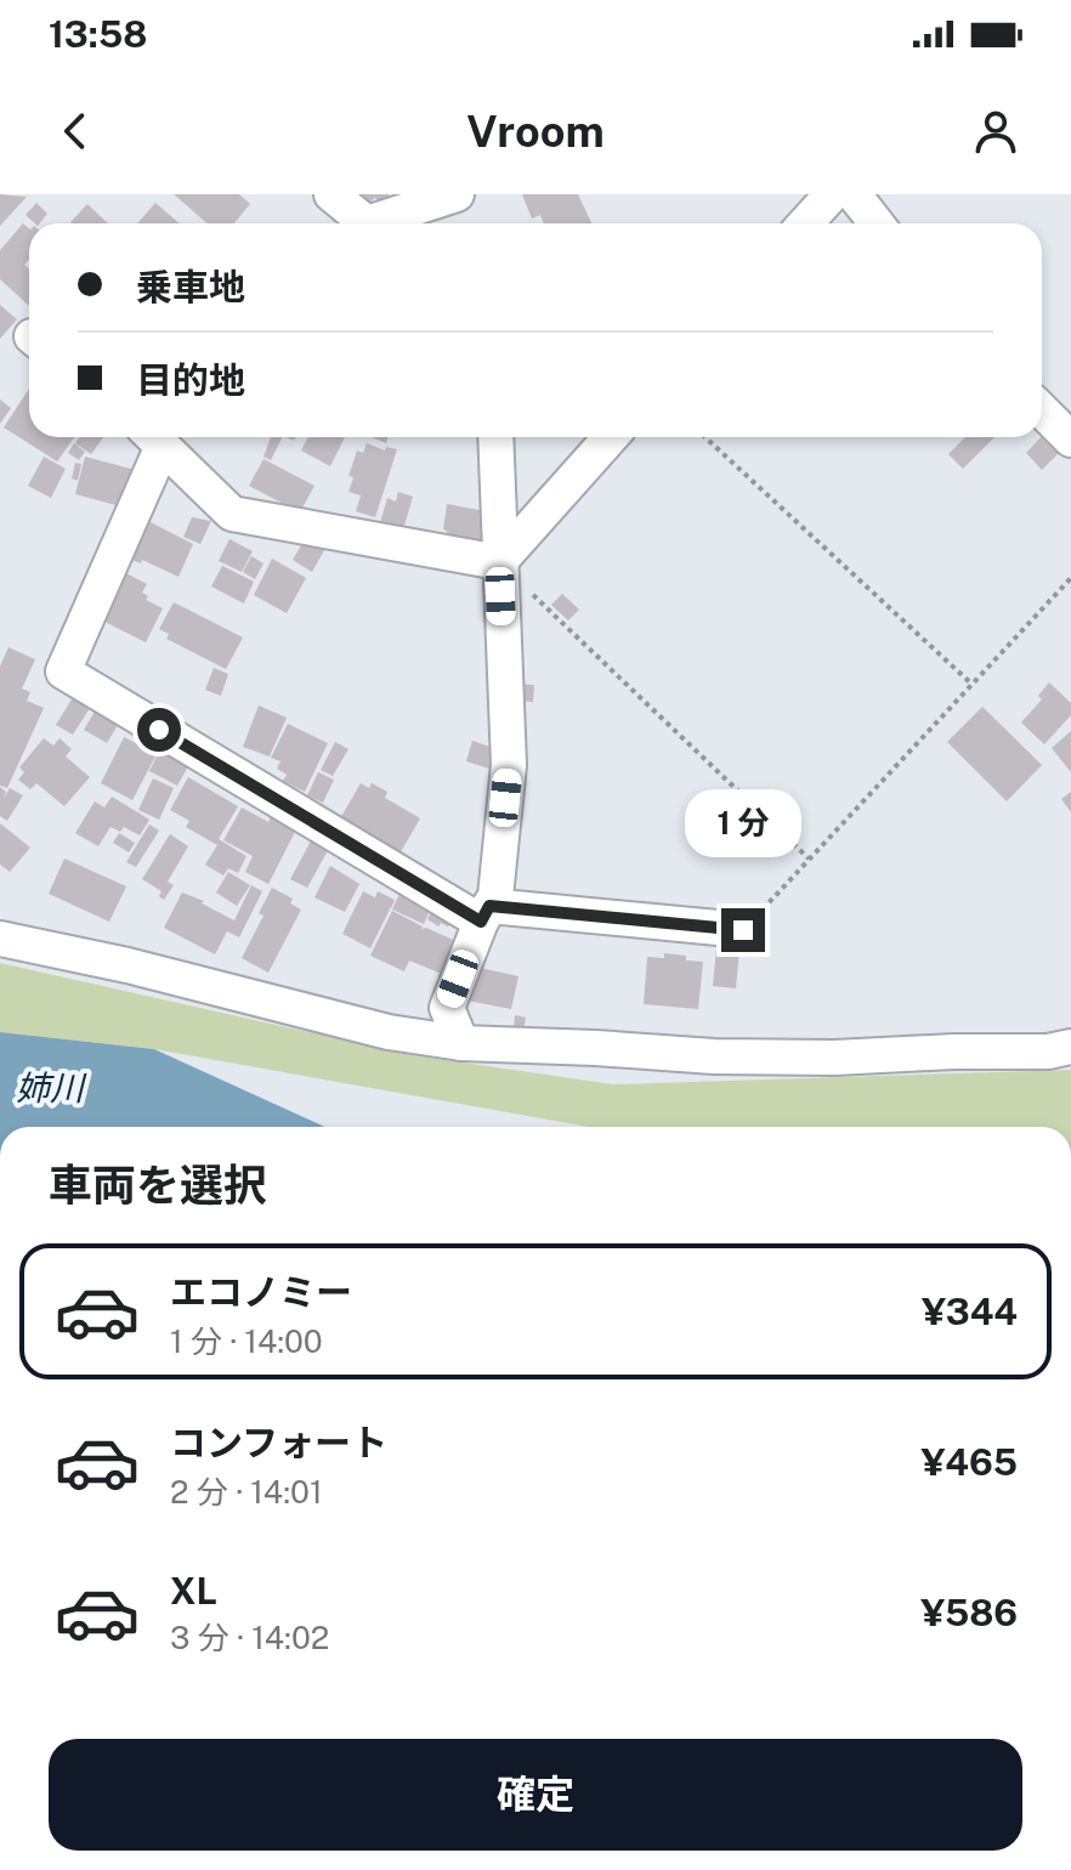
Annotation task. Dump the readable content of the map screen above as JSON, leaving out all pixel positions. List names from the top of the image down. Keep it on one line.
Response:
{"water":["姉川"],"page":{"status":"13:58","header":"Vroom","banner":["乗車地","目的地"],"bubble":"1 分","heading":"車両を選択","list":[{"name":"エコノミー","note":"1 分 · 14:00","value":"¥344"},{"name":"コンフォート","note":"2 分 · 14:01","value":"¥465"},{"name":"XL","note":"3 分 · 14:02","value":"¥586"}],"buttons":"確定"}}
